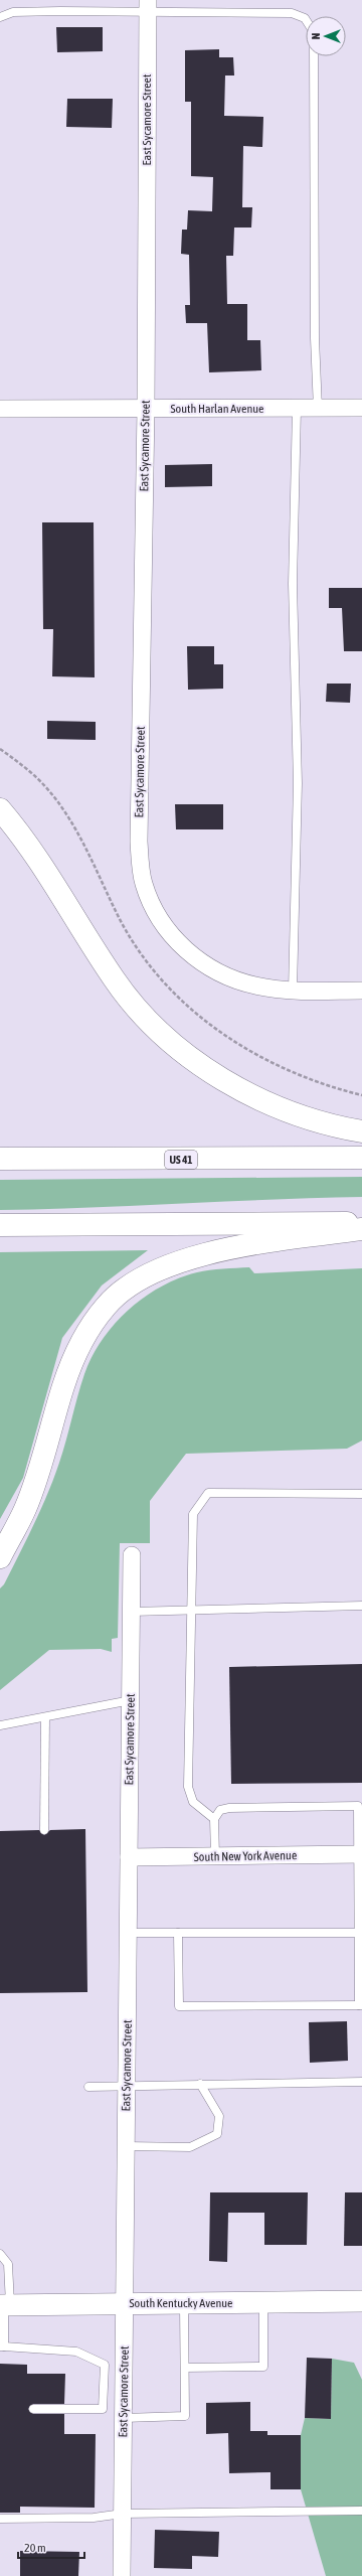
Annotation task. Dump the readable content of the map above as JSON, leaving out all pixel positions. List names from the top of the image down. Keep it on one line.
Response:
{"streets":{"highway":["US 41"],"street":["East Sycamore Street","South Harlan Avenue","South New York Avenue","South Kentucky Avenue"]},"crossings":[["East Sycamore Street","South Harlan Avenue"],["East Sycamore Street","South New York Avenue"],["East Sycamore Street","South Kentucky Avenue"]],"scale_bar":"20 m","north":"left"}
